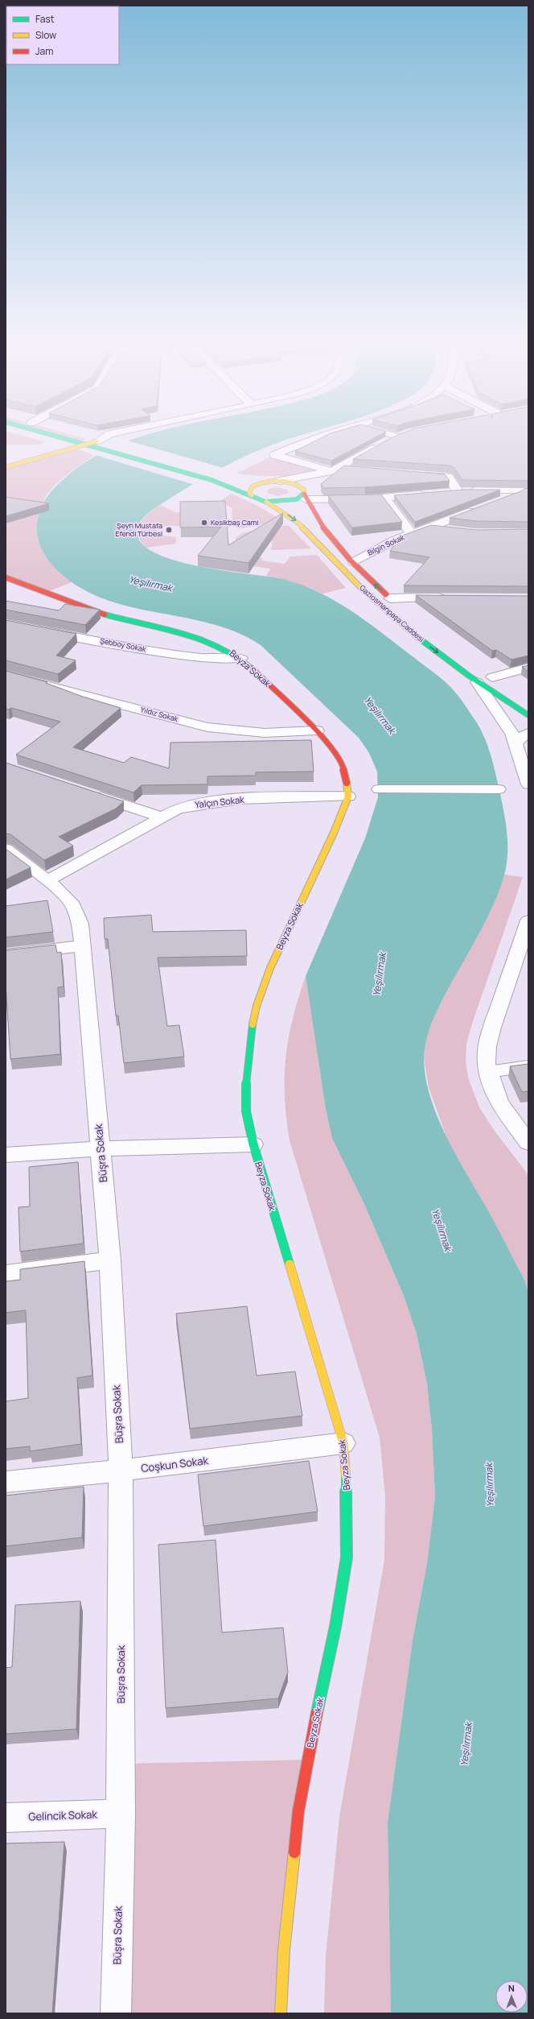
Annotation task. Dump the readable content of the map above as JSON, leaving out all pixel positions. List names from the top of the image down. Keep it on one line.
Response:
{"streets":{"main road":["Gaziosmanpaşa Caddesi","Beyza Sokak"],"street":["Bilgin Sokak","Şebboy Sokak","Yıldız Sokak","Yalçın Sokak","Büşra Sokak","Coşkun Sokak","Gelincik Sokak"]},"crossings":[["Bilgin Sokak","Gaziosmanpaşa Caddesi"],["Şebboy Sokak","Beyza Sokak"],["Beyza Sokak","Yıldız Sokak"],["Beyza Sokak","Yalçın Sokak"],["Beyza Sokak","Coşkun Sokak"],["Yalçın Sokak","Büşra Sokak"],["Büşra Sokak","Coşkun Sokak"],["Büşra Sokak","Gelincik Sokak"]],"water":["Yeşilırmak"],"places":["Kesikbaş Cami","Şeyh Mustafa Efendi Türbesi"],"legend":["Fast","Slow","Jam"],"north":"top"}
